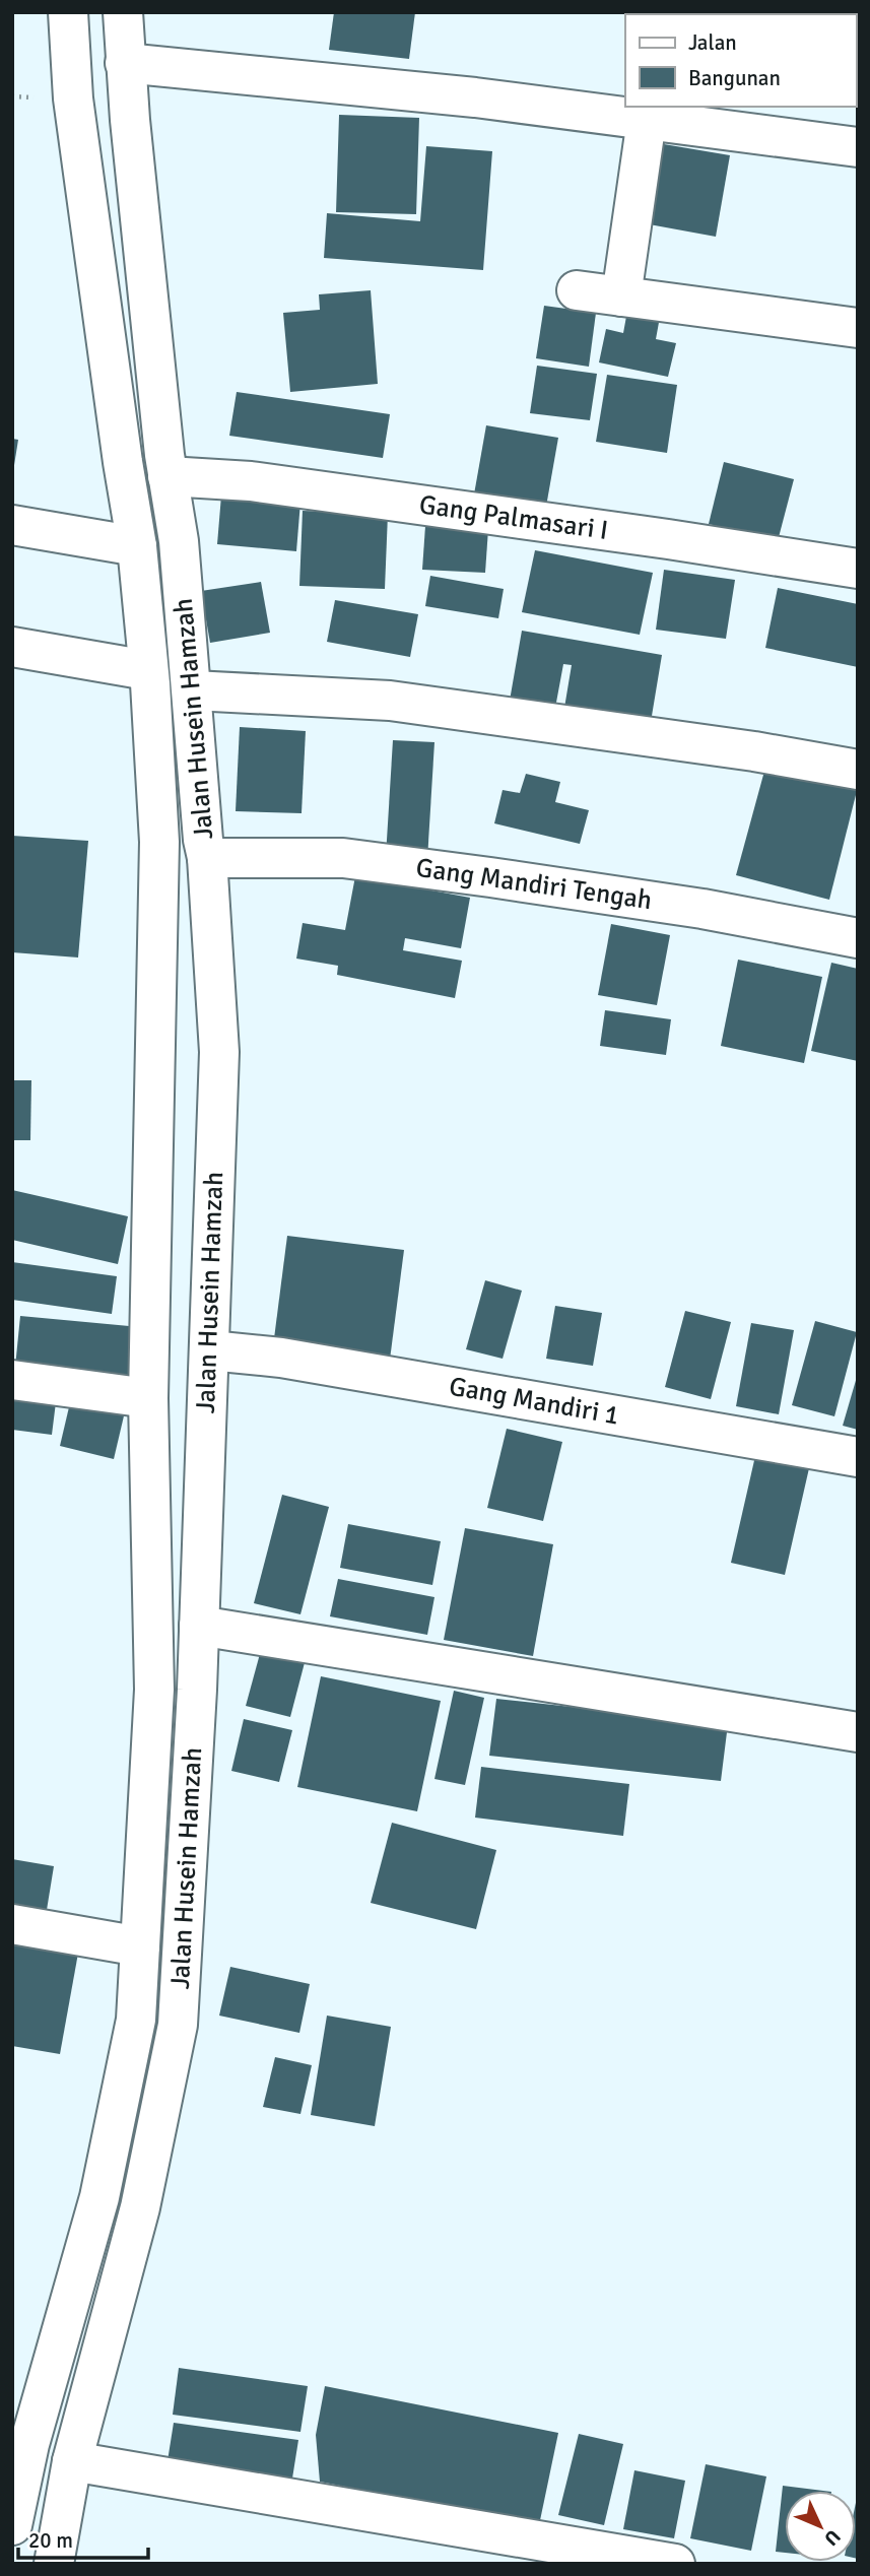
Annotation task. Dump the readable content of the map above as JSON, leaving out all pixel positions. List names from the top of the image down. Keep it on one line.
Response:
{"streets":{"street":["Gang Palmasari I","Jalan Husein Hamzah","Gang Mandiri Tengah","Gang Mandiri 1"]},"crossings":[["Gang Palmasari I","Jalan Husein Hamzah"],["Jalan Husein Hamzah","Gang Mandiri Tengah"],["Jalan Husein Hamzah","Gang Mandiri 1"]],"legend":["Jalan","Bangunan"],"scale_bar":"20 m","north":"bottom right"}
